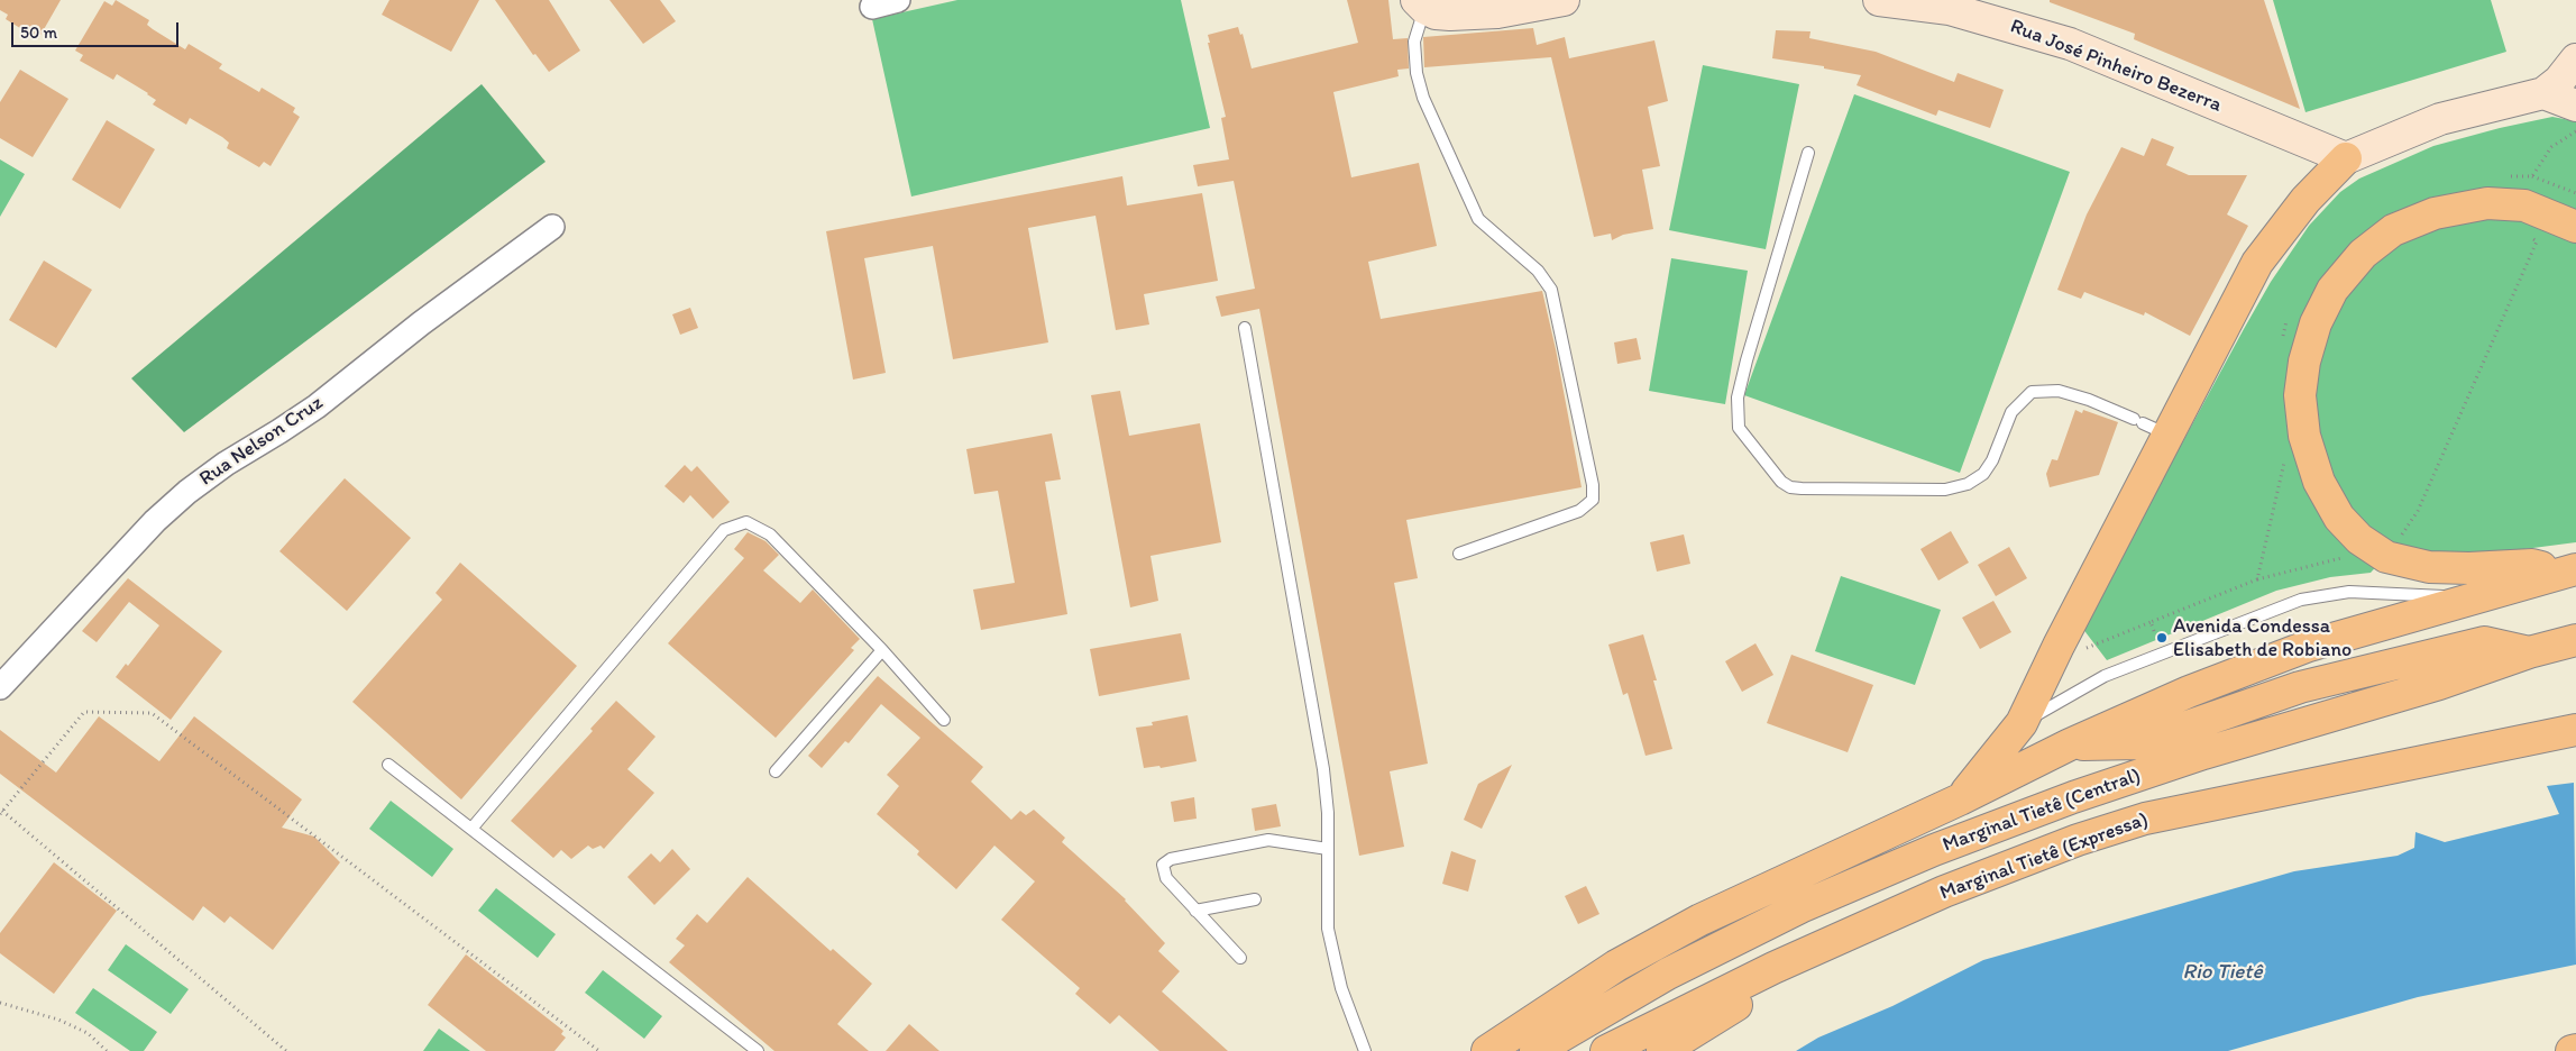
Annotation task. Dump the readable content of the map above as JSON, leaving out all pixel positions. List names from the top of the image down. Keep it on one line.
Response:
{"streets":{"highway":["Marginal Tietê (Central)","Marginal Tietê (Expressa)"],"street":["Rua José Pinheiro Bezerra","Rua Nelson Cruz"]},"water":["Rio Tietê"],"places":["Avenida Condessa Elisabeth de Robiano"],"scale_bar":"50 m"}
